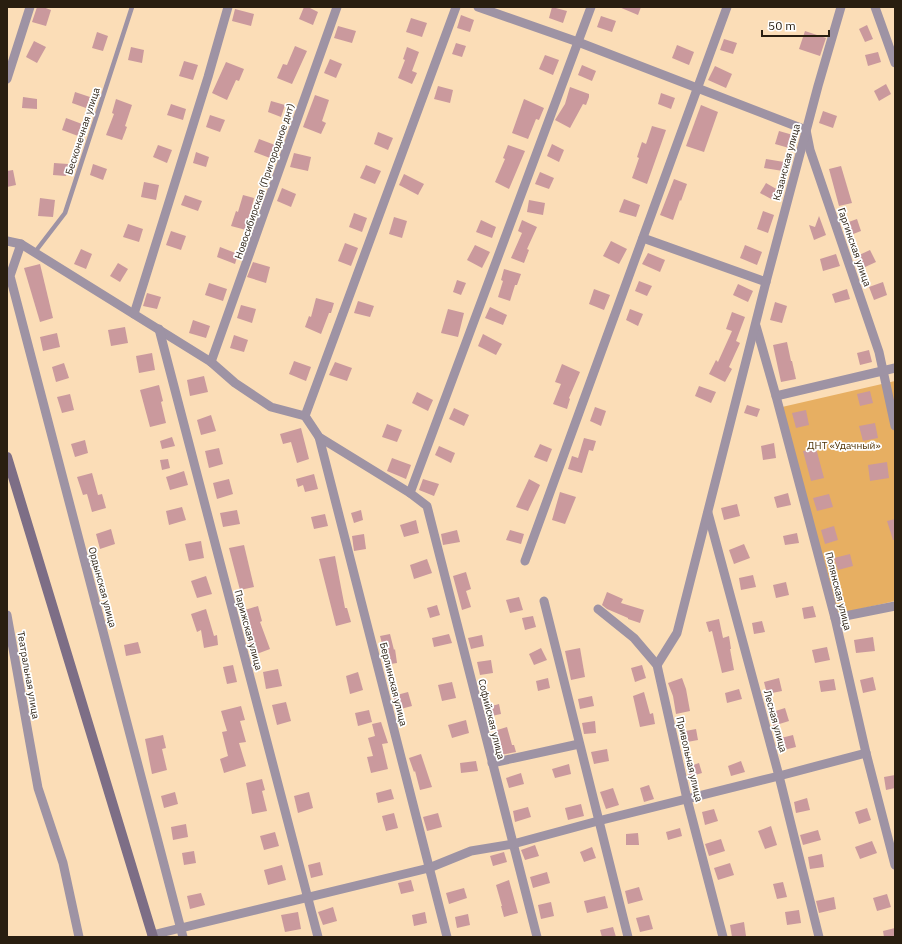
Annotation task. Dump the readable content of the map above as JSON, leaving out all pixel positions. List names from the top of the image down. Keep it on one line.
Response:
{"streets":{"street":["Казанская улица","Новосибирская (Пригородное днт)","Гаргинская улица","Ордынская улица","Полянская улица","Парижская улица","Театральная улица","Берлинская улица","Софийская улица","Лесная улица","Привольная улица"],"lane":["Бесконечная улица"]},"crossings":[["Казанская улица","Гаргинская улица"],["Казанская улица","Полянская улица"],["Казанская улица","Лесная улица"],["Казанская улица","Привольная улица"]],"parks":["ДНТ «Удачный»"],"scale_bar":"50 m"}
